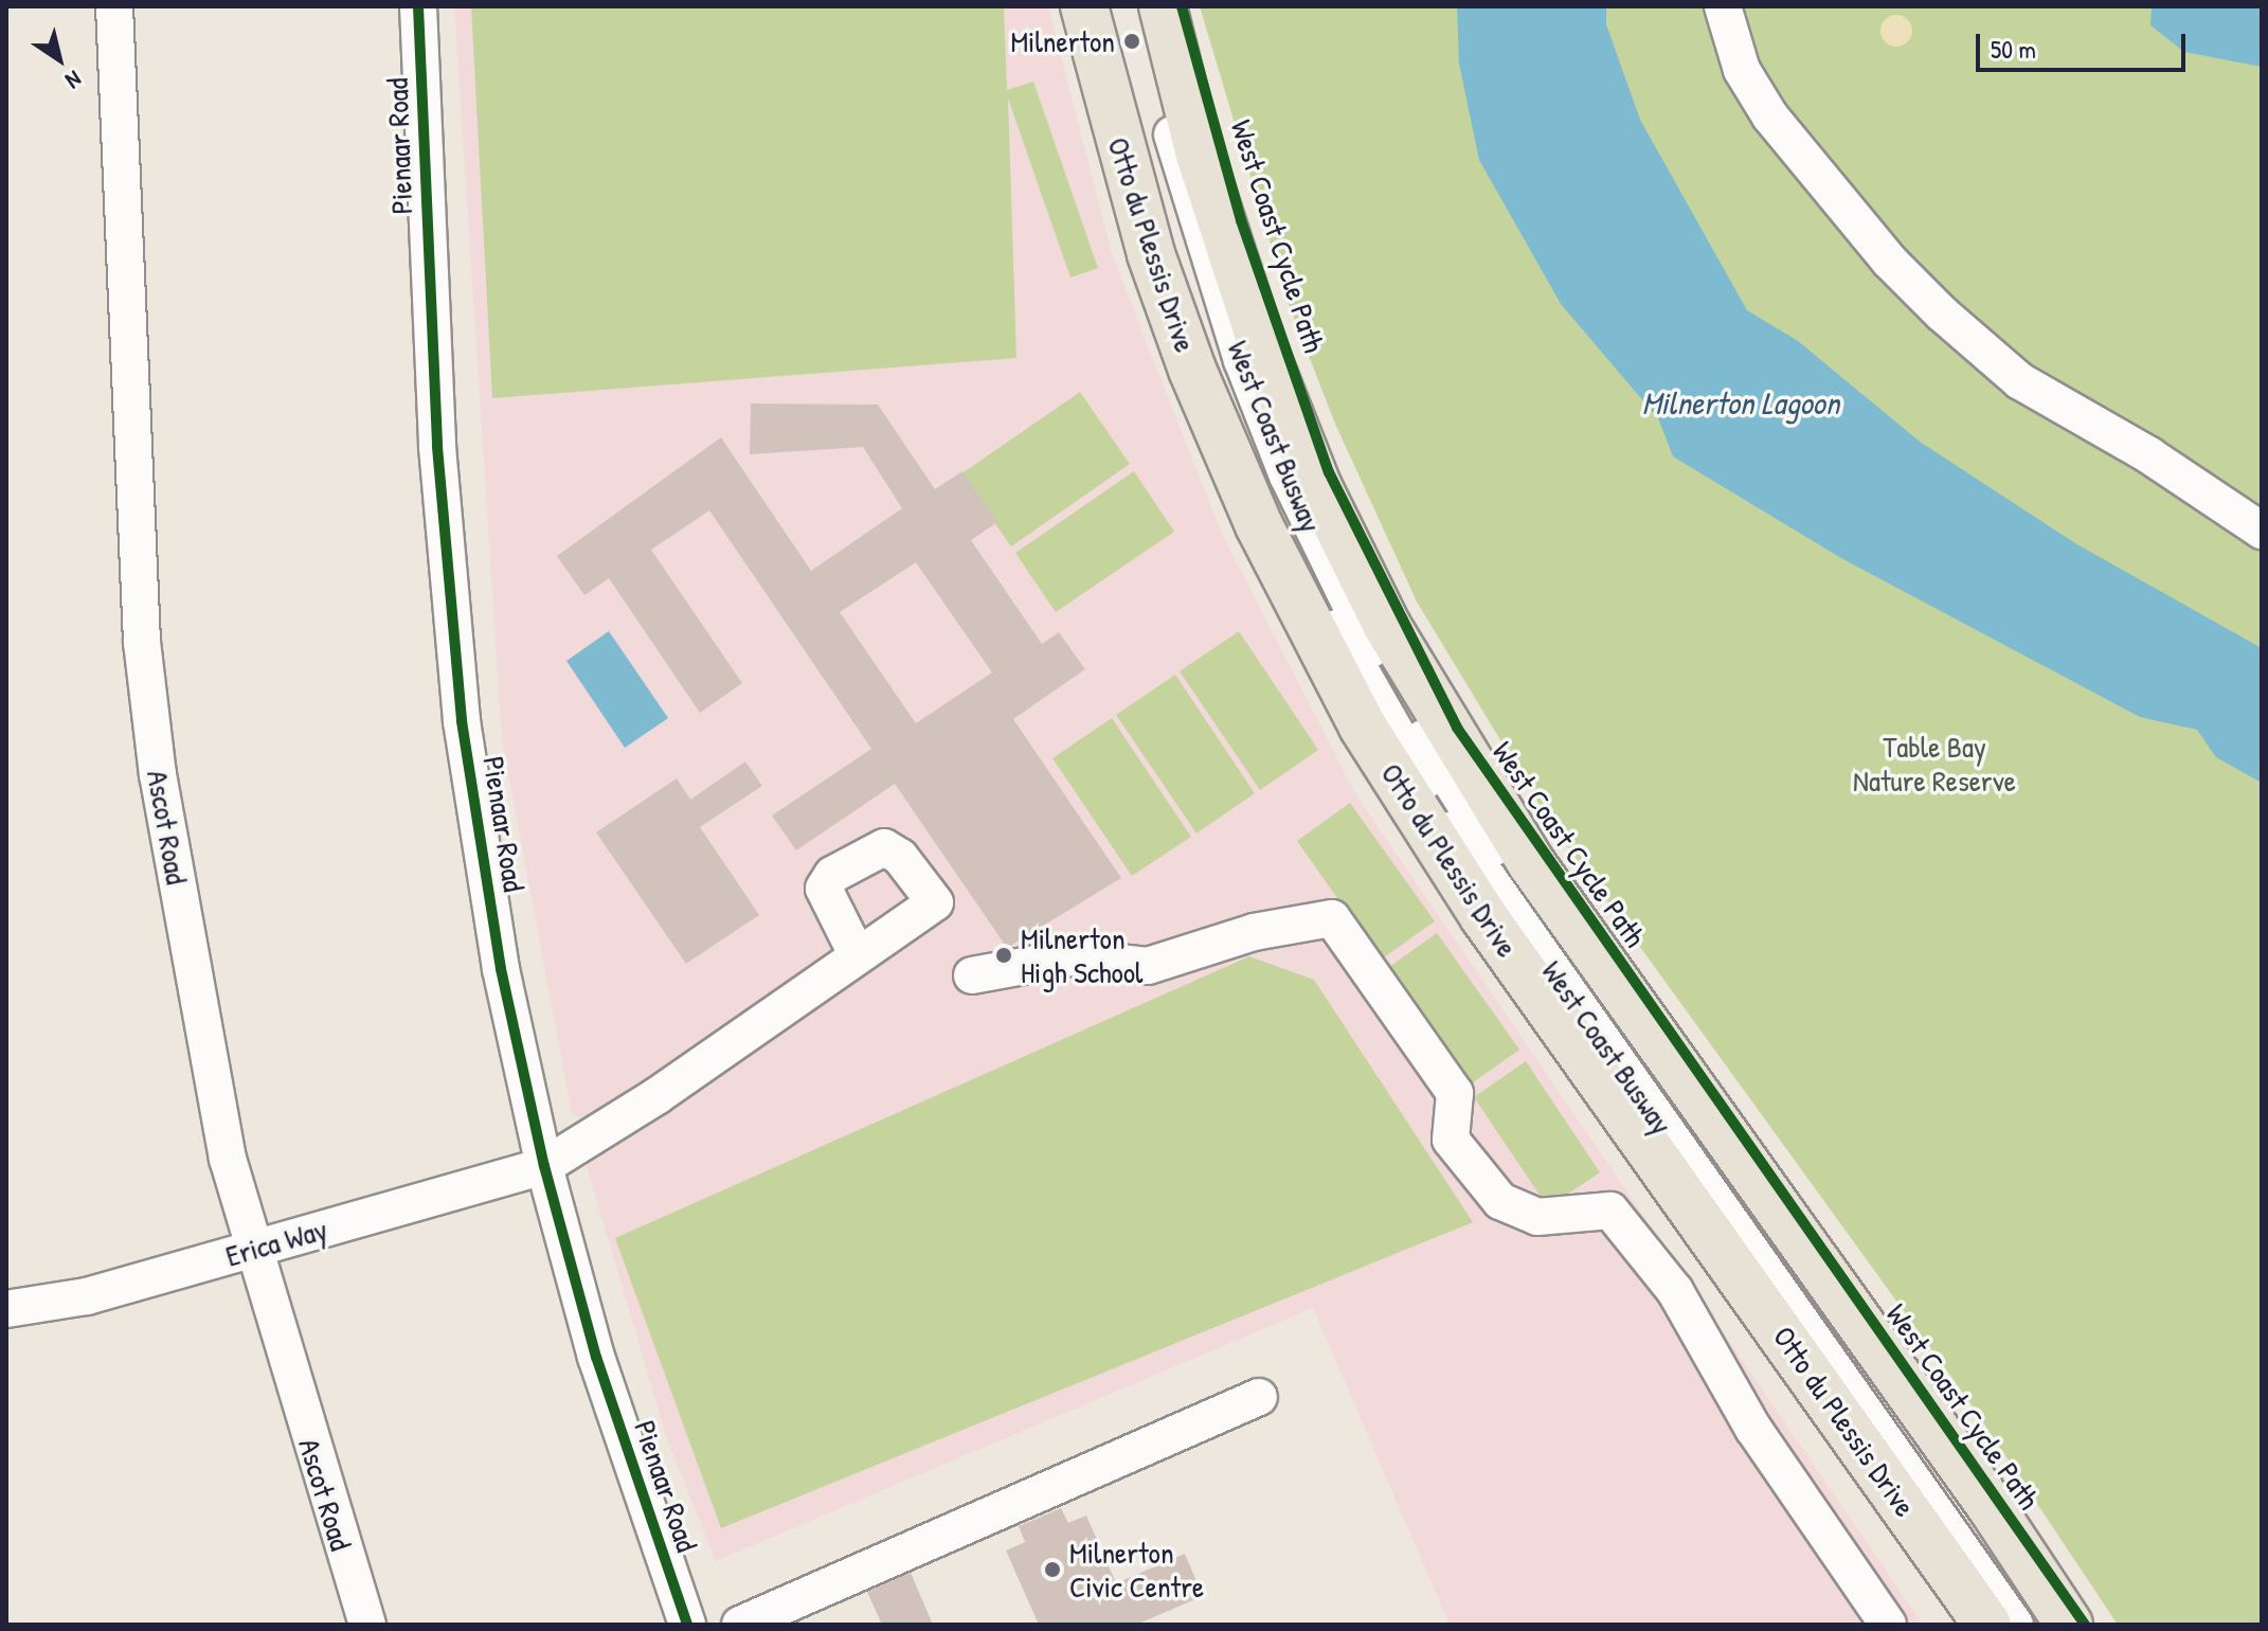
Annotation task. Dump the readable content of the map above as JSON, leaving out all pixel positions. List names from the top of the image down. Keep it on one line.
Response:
{"streets":{"main road":["Otto du Plessis Drive"],"street":["Pienaar Road","West Coast Busway","Ascot Road","Erica Way"],"cycle path":["West Coast Cycle Path"]},"crossings":[["Pienaar Road","Erica Way"],["Ascot Road","Erica Way"]],"water":["Milnerton Lagoon"],"parks":["Table Bay Nature Reserve"],"places":["Milnerton","Milnerton High School","Milnerton Civic Centre"],"scale_bar":"50 m","north":"bottom right"}
